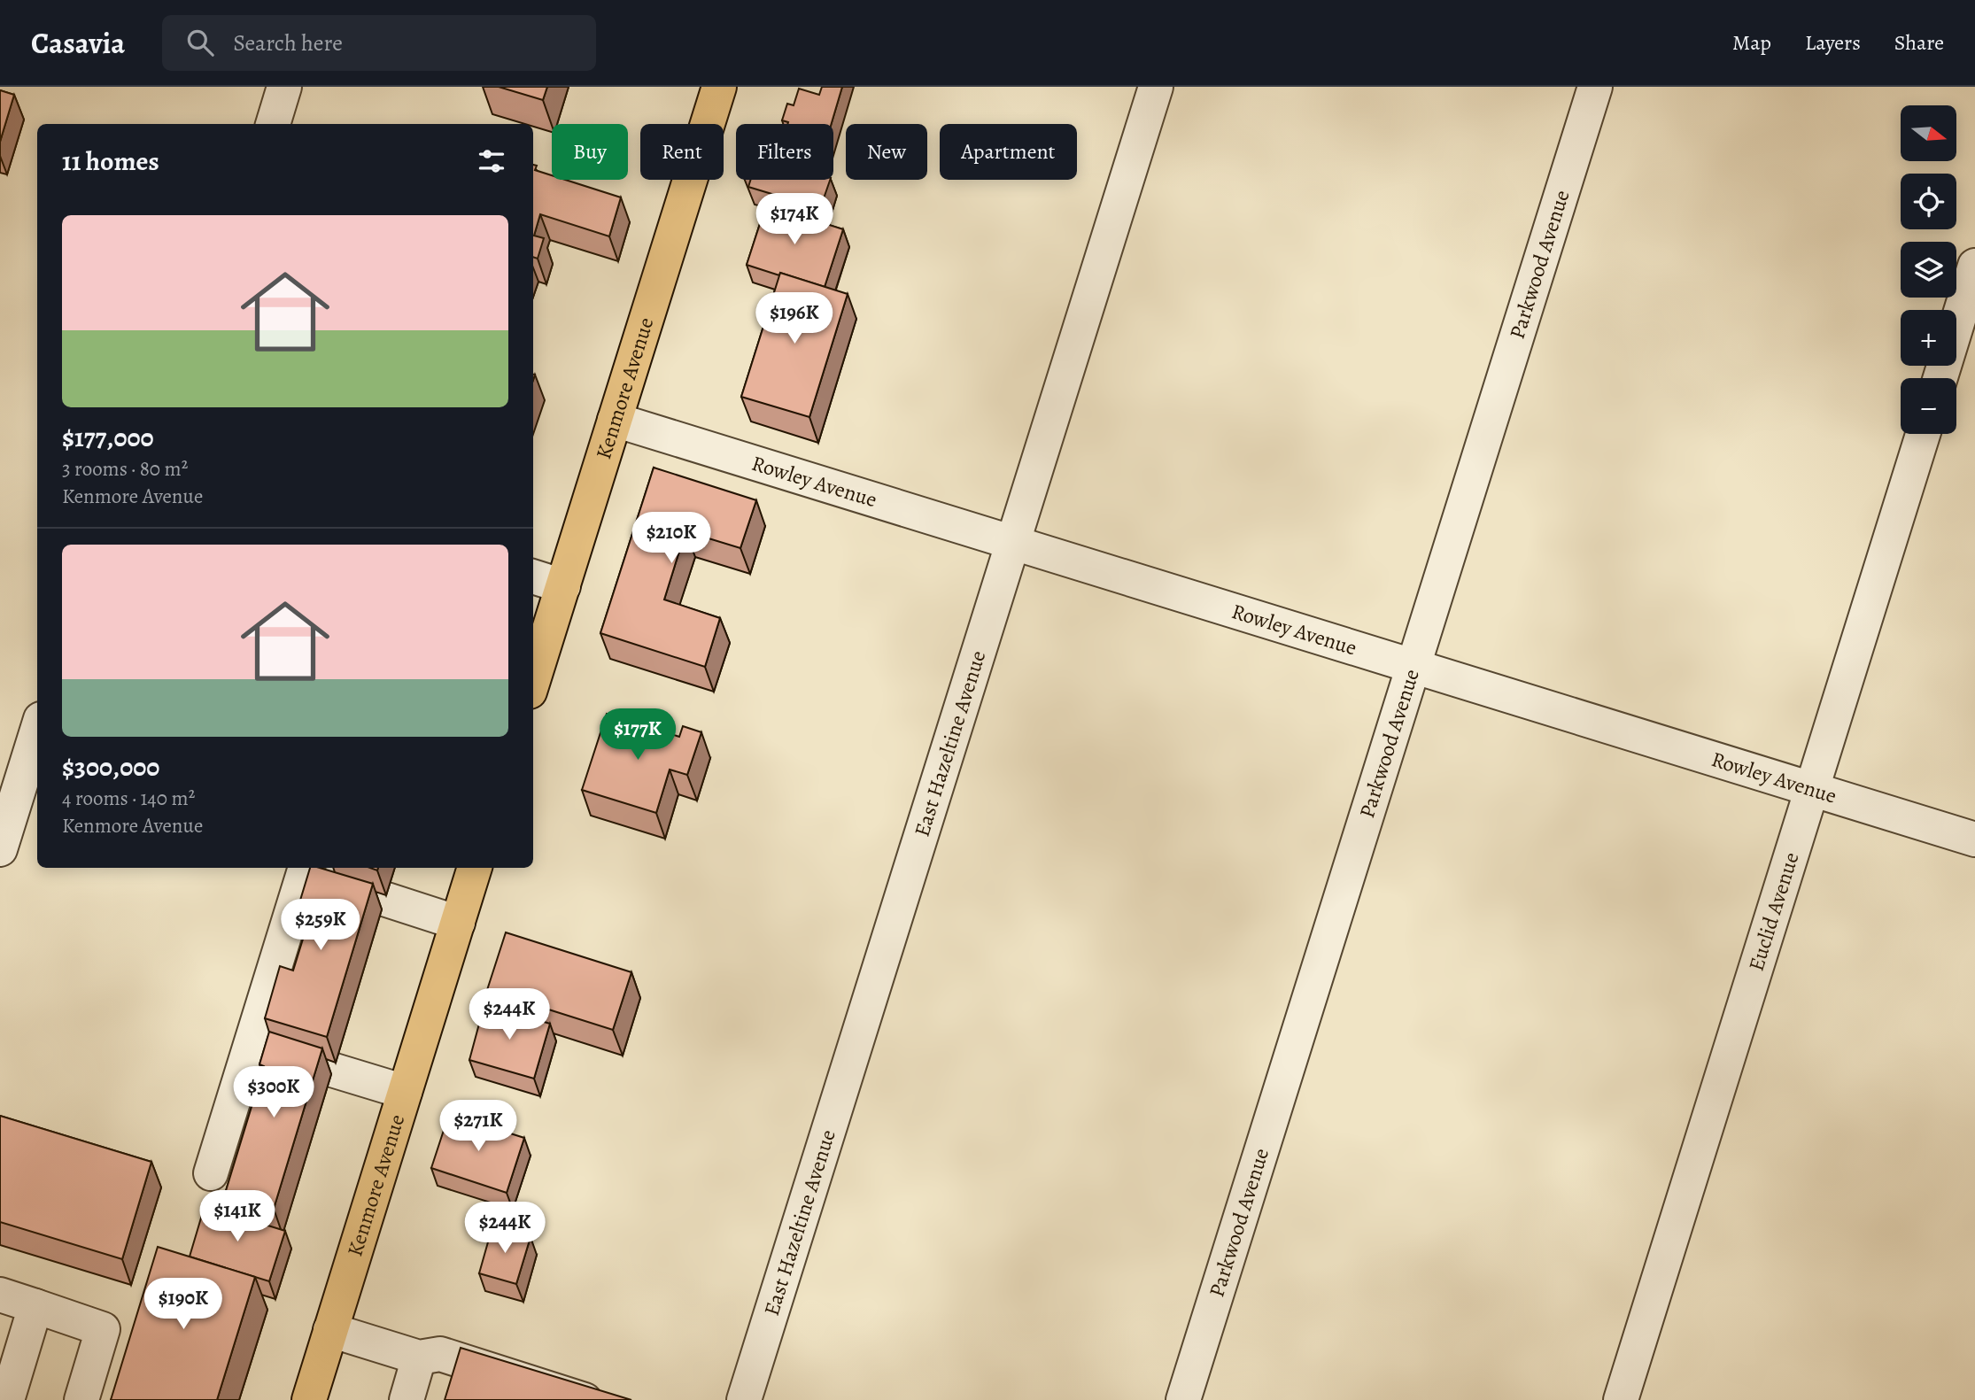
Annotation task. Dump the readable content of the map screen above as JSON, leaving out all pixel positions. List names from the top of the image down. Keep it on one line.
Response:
{"streets":{"main road":["Kenmore Avenue"],"street":["Parkwood Avenue","Rowley Avenue","East Hazeltine Avenue","Euclid Avenue"]},"crossings":[["Parkwood Avenue","Rowley Avenue"],["Kenmore Avenue","Rowley Avenue"],["Rowley Avenue","East Hazeltine Avenue"],["Rowley Avenue","Euclid Avenue"]],"north":"right","page":{"header":"Casavia","search":"Search here","nav":["Map","Layers","Share"],"map_buttons":["+","−"],"chip":["Buy","Rent","Filters","New","Apartment"],"heading":"11 homes","price":["$174K","$196K","$210K","$177K","$259K","$244K","$300K","$271K","$141K","$244K","$190K"],"list":[{"name":"$177,000","note":"3 rooms · 80 m² · Kenmore Avenue"},{"name":"$300,000","note":"4 rooms · 140 m² · Kenmore Avenue"}]}}
